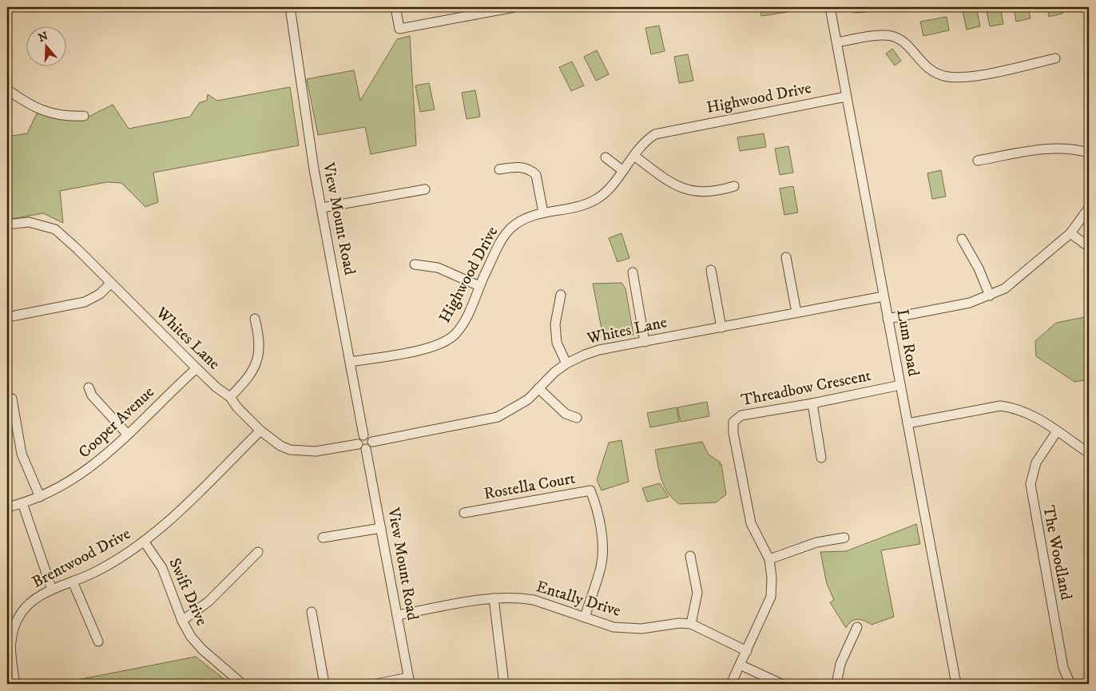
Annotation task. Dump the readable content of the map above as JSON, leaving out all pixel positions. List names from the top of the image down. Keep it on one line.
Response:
{"streets":{"street":["Highwood Drive","View Mount Road","Whites Lane","Lum Road","Threadbow Crescent","Cooper Avenue","Rostella Court","The Woodland","Brentwood Drive","Swift Drive","Entally Drive"]},"crossings":[["Highwood Drive","View Mount Road"],["Highwood Drive","Lum Road"],["View Mount Road","Whites Lane"],["View Mount Road","Entally Drive"],["Whites Lane","Lum Road"],["Whites Lane","Cooper Avenue"],["Whites Lane","Brentwood Drive"],["Lum Road","Threadbow Crescent"],["Threadbow Crescent","Entally Drive"],["Rostella Court","Entally Drive"],["Brentwood Drive","Swift Drive"]],"north":"top"}
